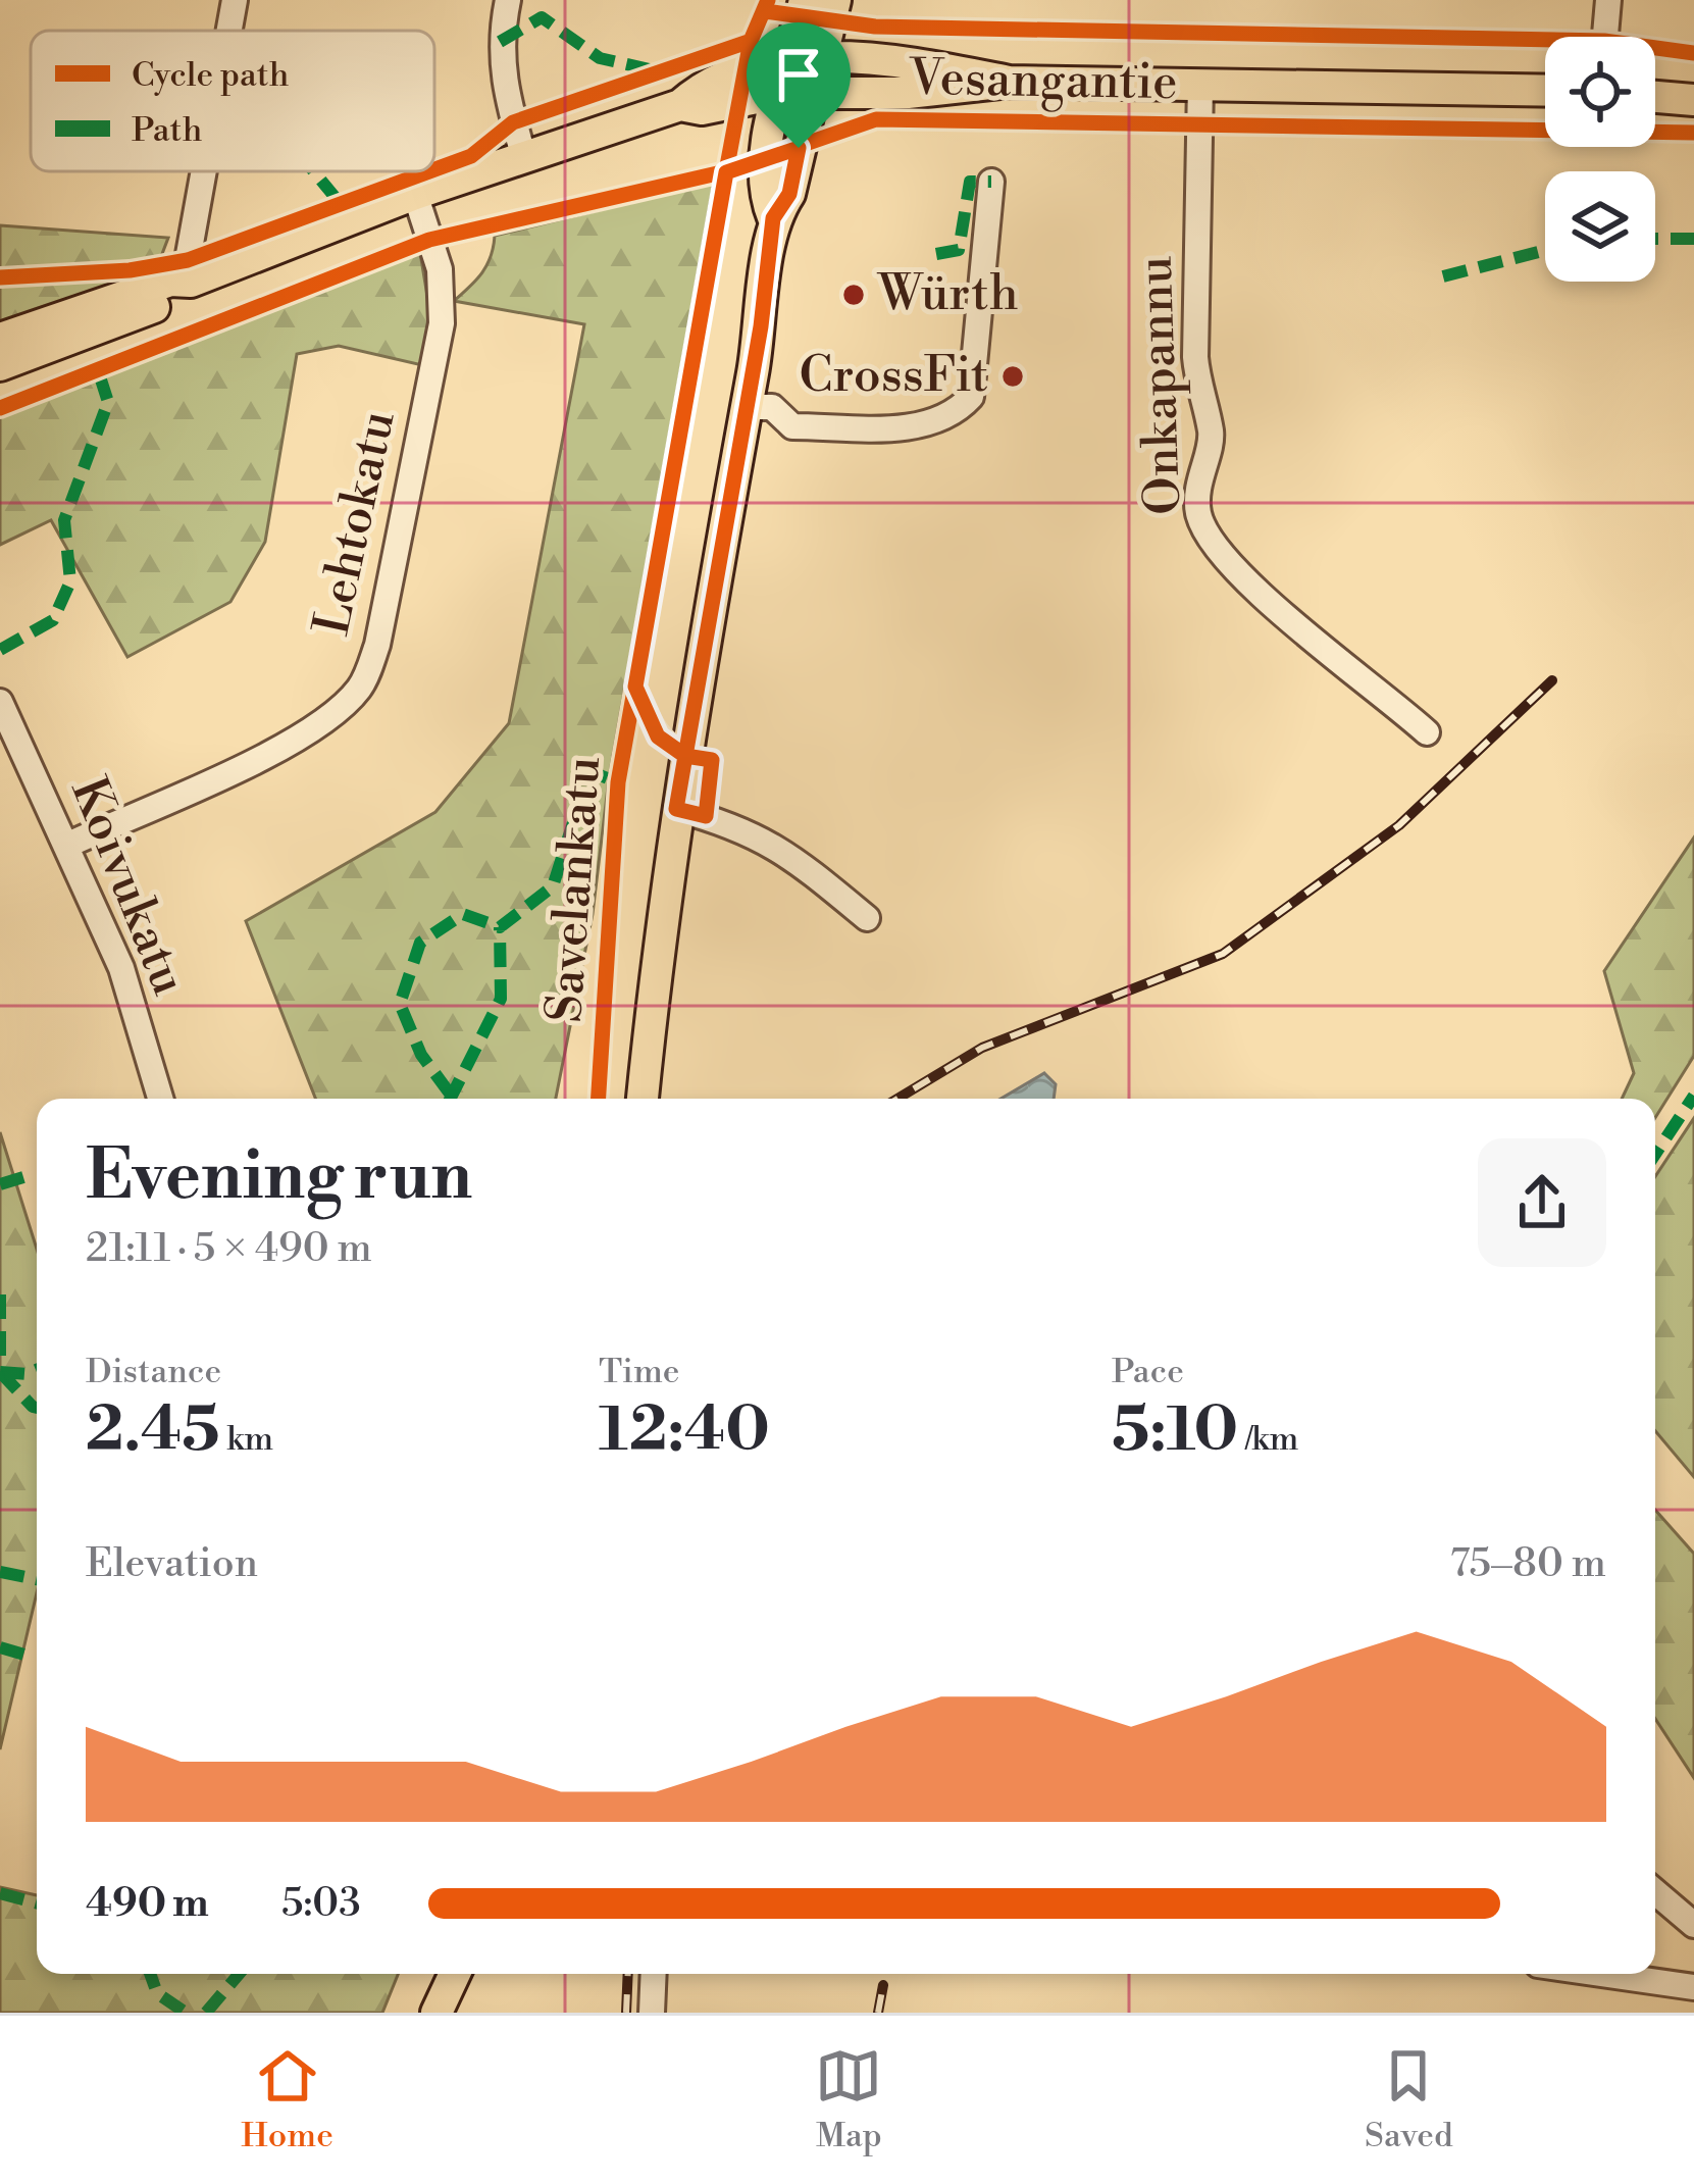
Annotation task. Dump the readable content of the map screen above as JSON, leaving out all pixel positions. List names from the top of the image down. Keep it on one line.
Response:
{"streets":{"main road":["Vesangantie","Savelankatu"],"street":["Onkapannu","Lehtokatu","Koivukatu"]},"crossings":[["Vesangantie","Onkapannu"],["Vesangantie","Lehtokatu"],["Vesangantie","Savelankatu"],["Lehtokatu","Koivukatu"]],"places":["Würth","CrossFit"],"legend":["Cycle path","Path"],"page":{"heading":["Evening run","21:11 · 5 × 490 m"],"stats":[["Distance","2.45 km"],["Time","12:40"],["Pace","5:10 /km"]],"chart":["Elevation","75–80 m"],"list":[{"name":"490 m","note":"5:03"}],"tabs":["Home","Map","Saved"]}}
